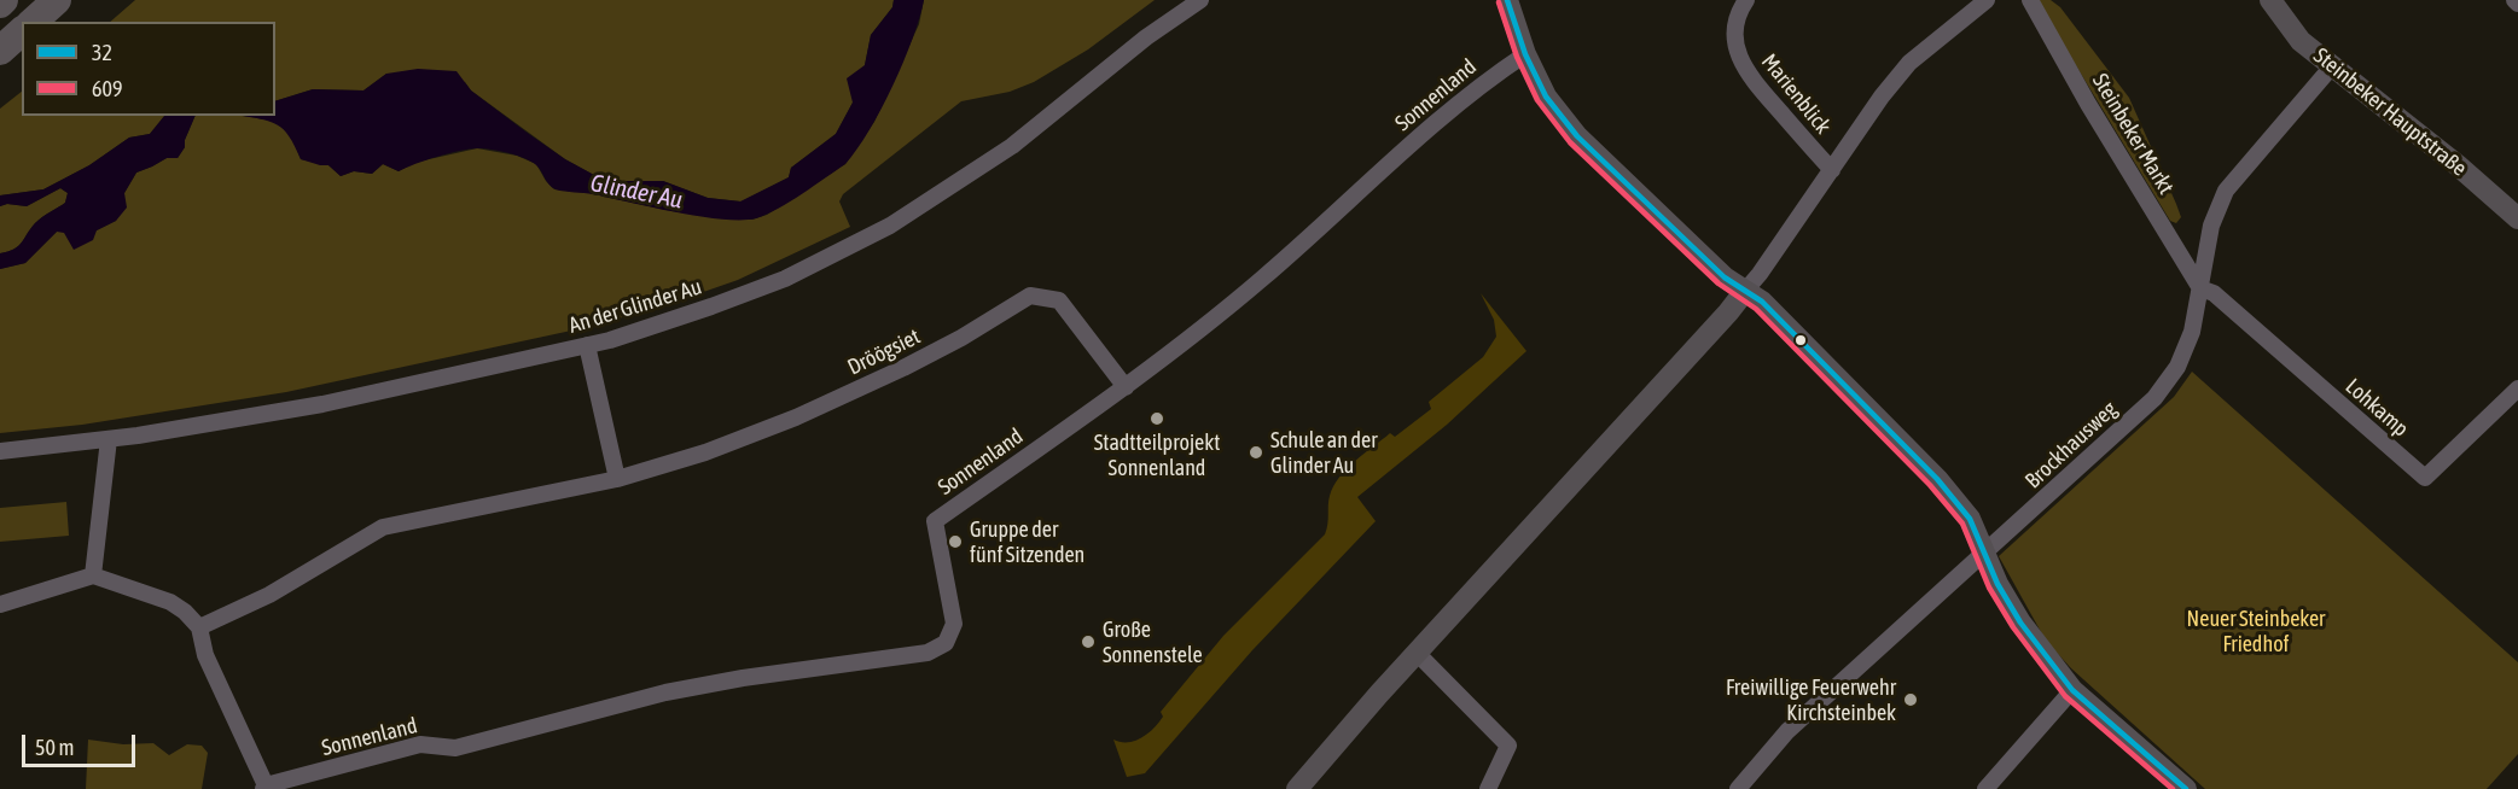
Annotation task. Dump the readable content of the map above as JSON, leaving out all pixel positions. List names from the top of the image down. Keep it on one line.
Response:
{"streets":{"street":["Marienblick","Sonnenland","Steinbeker Hauptstraße","Steinbeker Markt","An der Glinder Au","Dröögsiet","Lohkamp","Brockhausweg"]},"crossings":[["Sonnenland","Dröögsiet"],["Steinbeker Hauptstraße","Brockhausweg"],["Steinbeker Markt","Lohkamp"],["Steinbeker Markt","Brockhausweg"],["Lohkamp","Brockhausweg"]],"water":["Glinder Au"],"parks":["Neuer Steinbeker Friedhof"],"places":["Stadtteilprojekt Sonnenland","Schule an der Glinder Au","Gruppe der fünf Sitzenden","Große Sonnenstele","Freiwillige Feuerwehr Kirchsteinbek"],"lines":["transit line 32","transit line 609"],"legend":["32","609"],"scale_bar":"50 m"}
